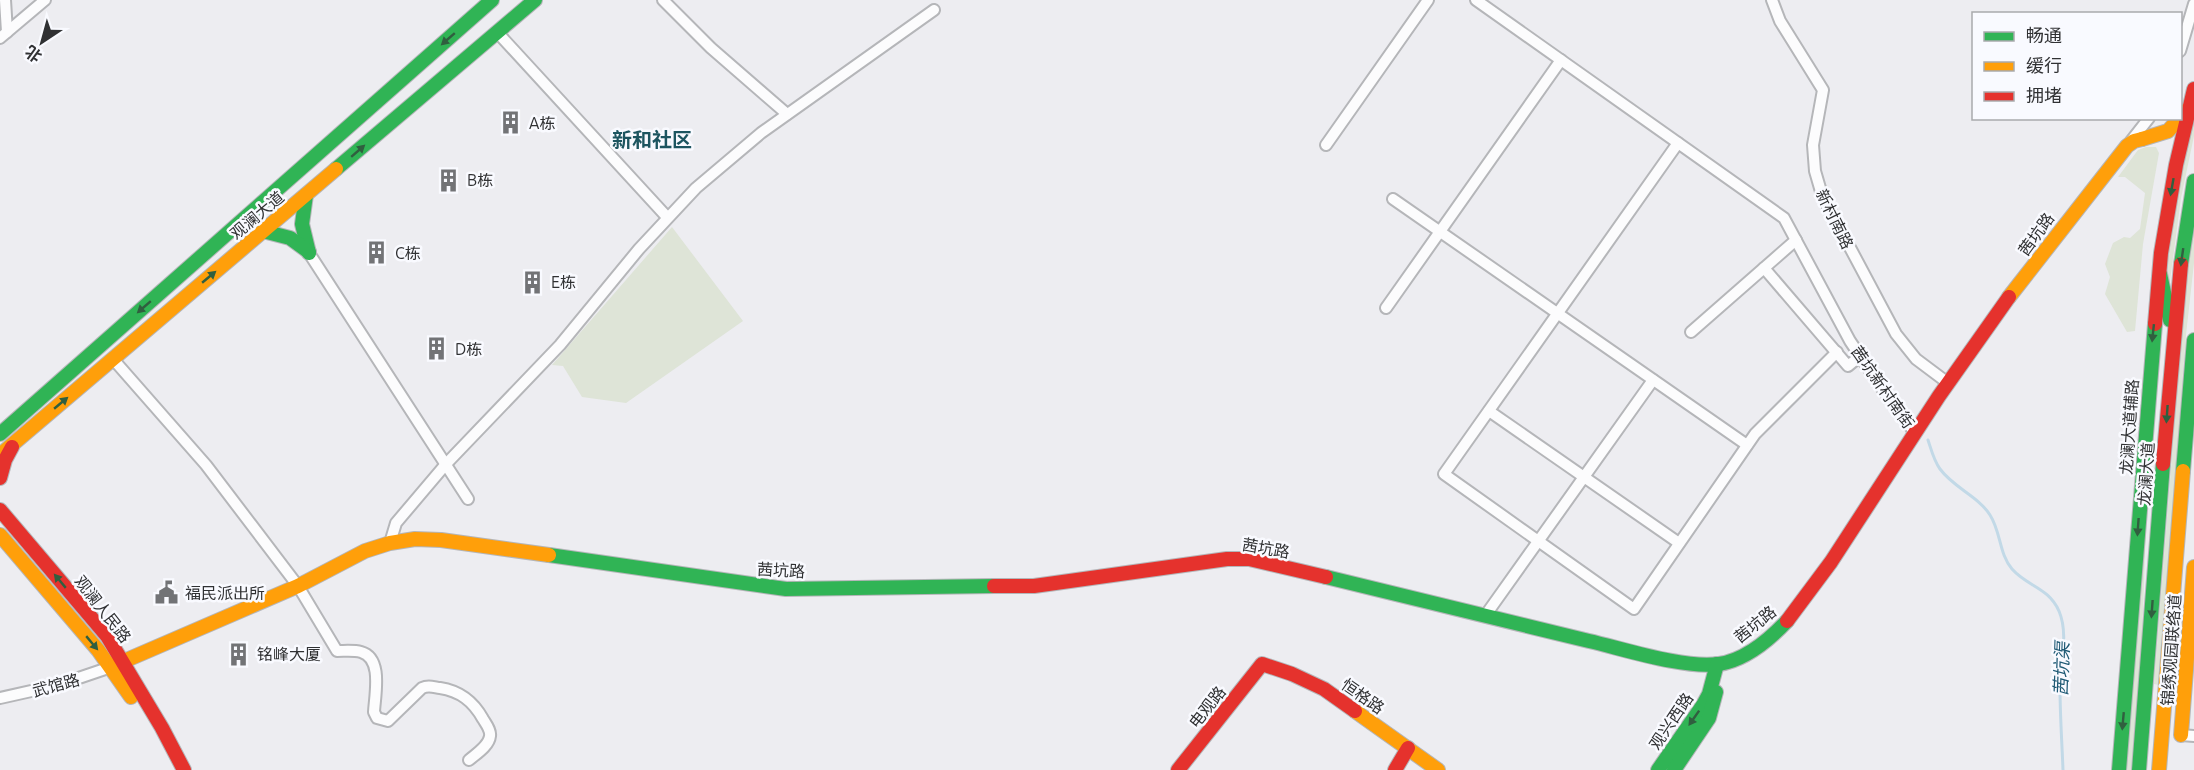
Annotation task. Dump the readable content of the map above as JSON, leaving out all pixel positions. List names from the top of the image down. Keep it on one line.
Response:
{"streets":{"main road":["观澜大道","茜坑路","龙澜大道辅路","龙澜大道","观澜人民路","锦绣观园联络道","恒格路","电观路","观兴西路"],"street":["新村南路","茜坑新村南街","武馆路"]},"crossings":[["新村南路","茜坑路"],["茜坑路","茜坑新村南街"],["茜坑路","龙澜大道辅路"],["茜坑路","观澜人民路"],["茜坑路","武馆路"],["茜坑路","观兴西路"],["观澜人民路","武馆路"],["恒格路","电观路"]],"districts":["新和社区"],"water":["茜坑渠"],"places":{"building":["A栋","B栋","C栋","E栋","D栋","铭峰大厦"],"public building":["福民派出所"]},"legend":["畅通","缓行","拥堵"],"north":"bottom left"}
